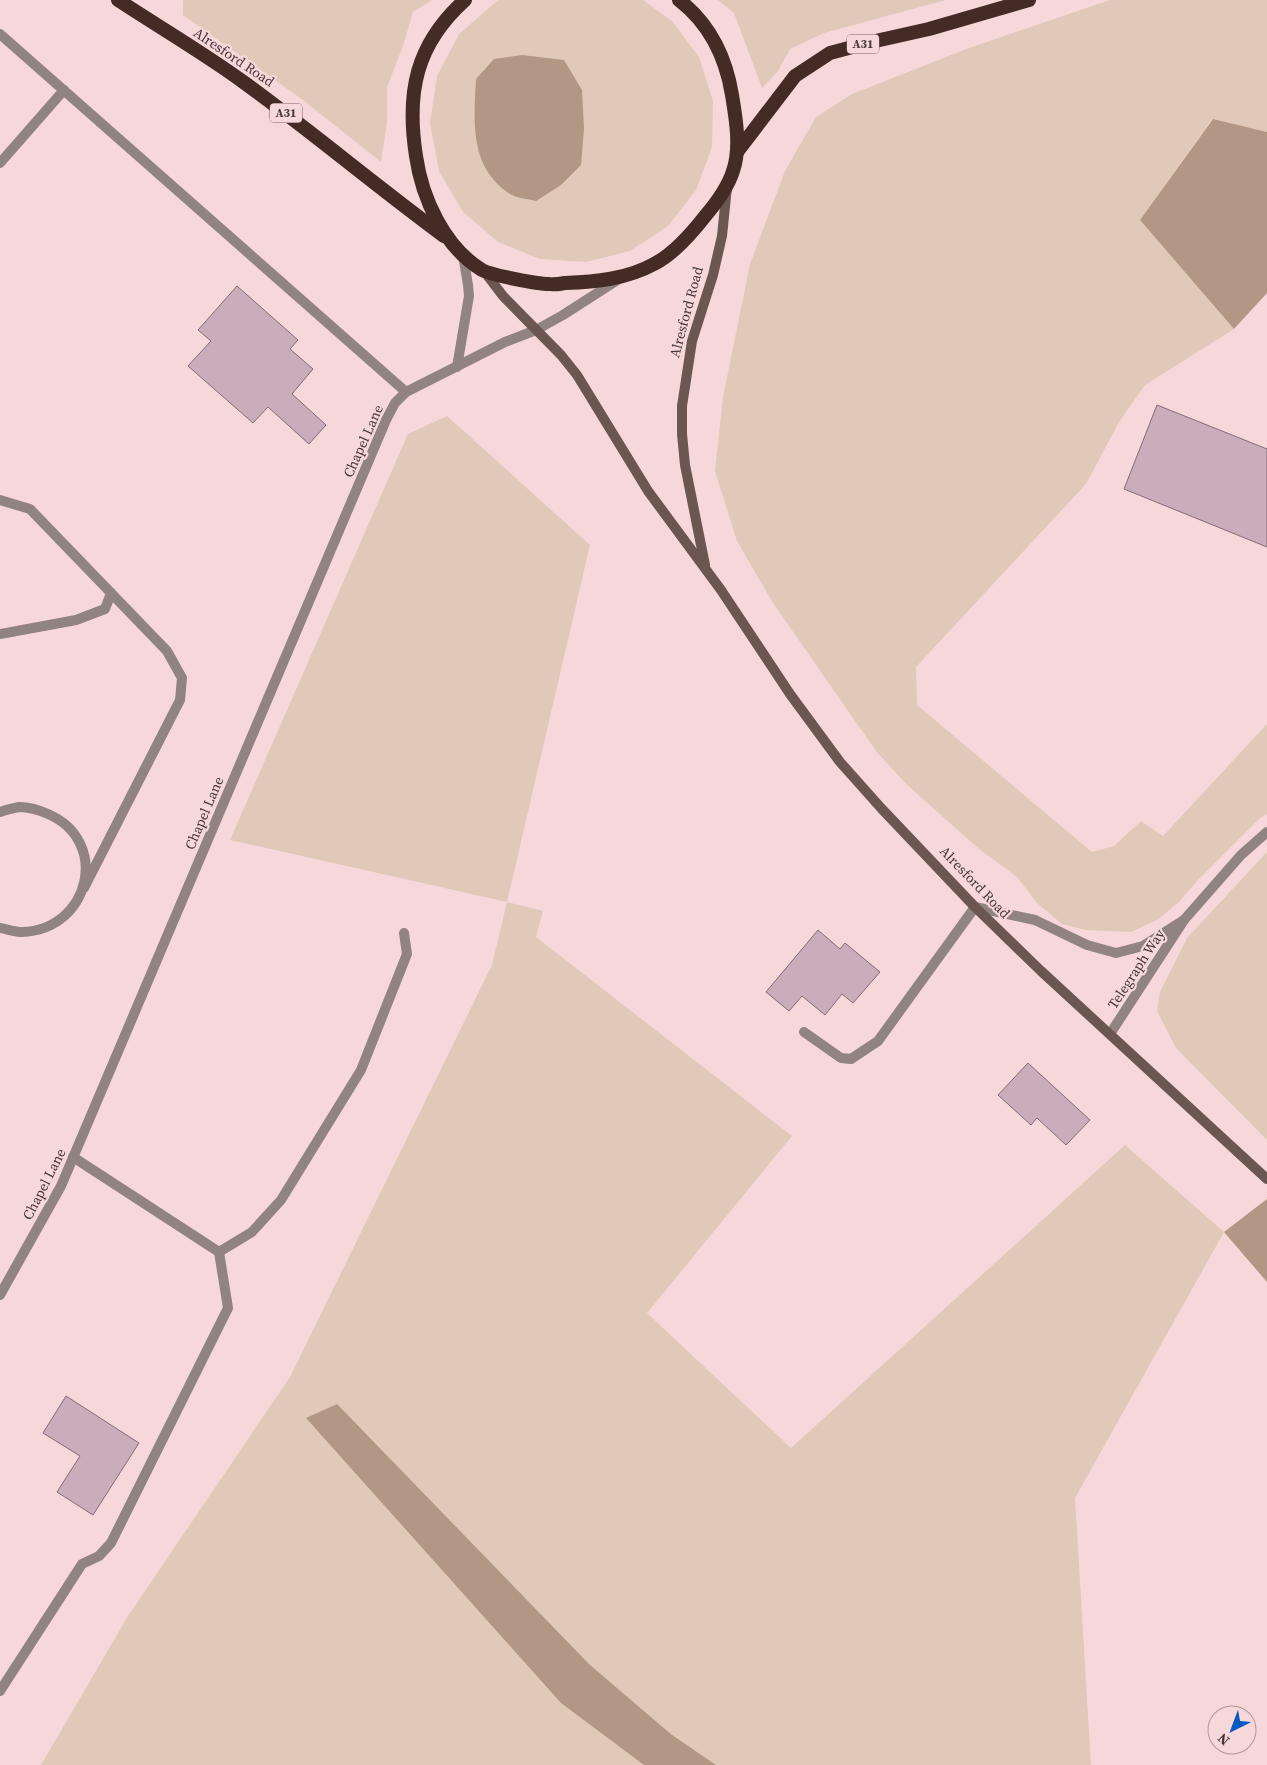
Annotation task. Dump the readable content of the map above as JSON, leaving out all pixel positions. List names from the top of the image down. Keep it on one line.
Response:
{"streets":{"highway":["A31","Alresford Road"],"street":["Chapel Lane","Telegraph Way"]},"crossings":[["Alresford Road","Chapel Lane"],["Alresford Road","Telegraph Way"]],"north":"bottom left"}
